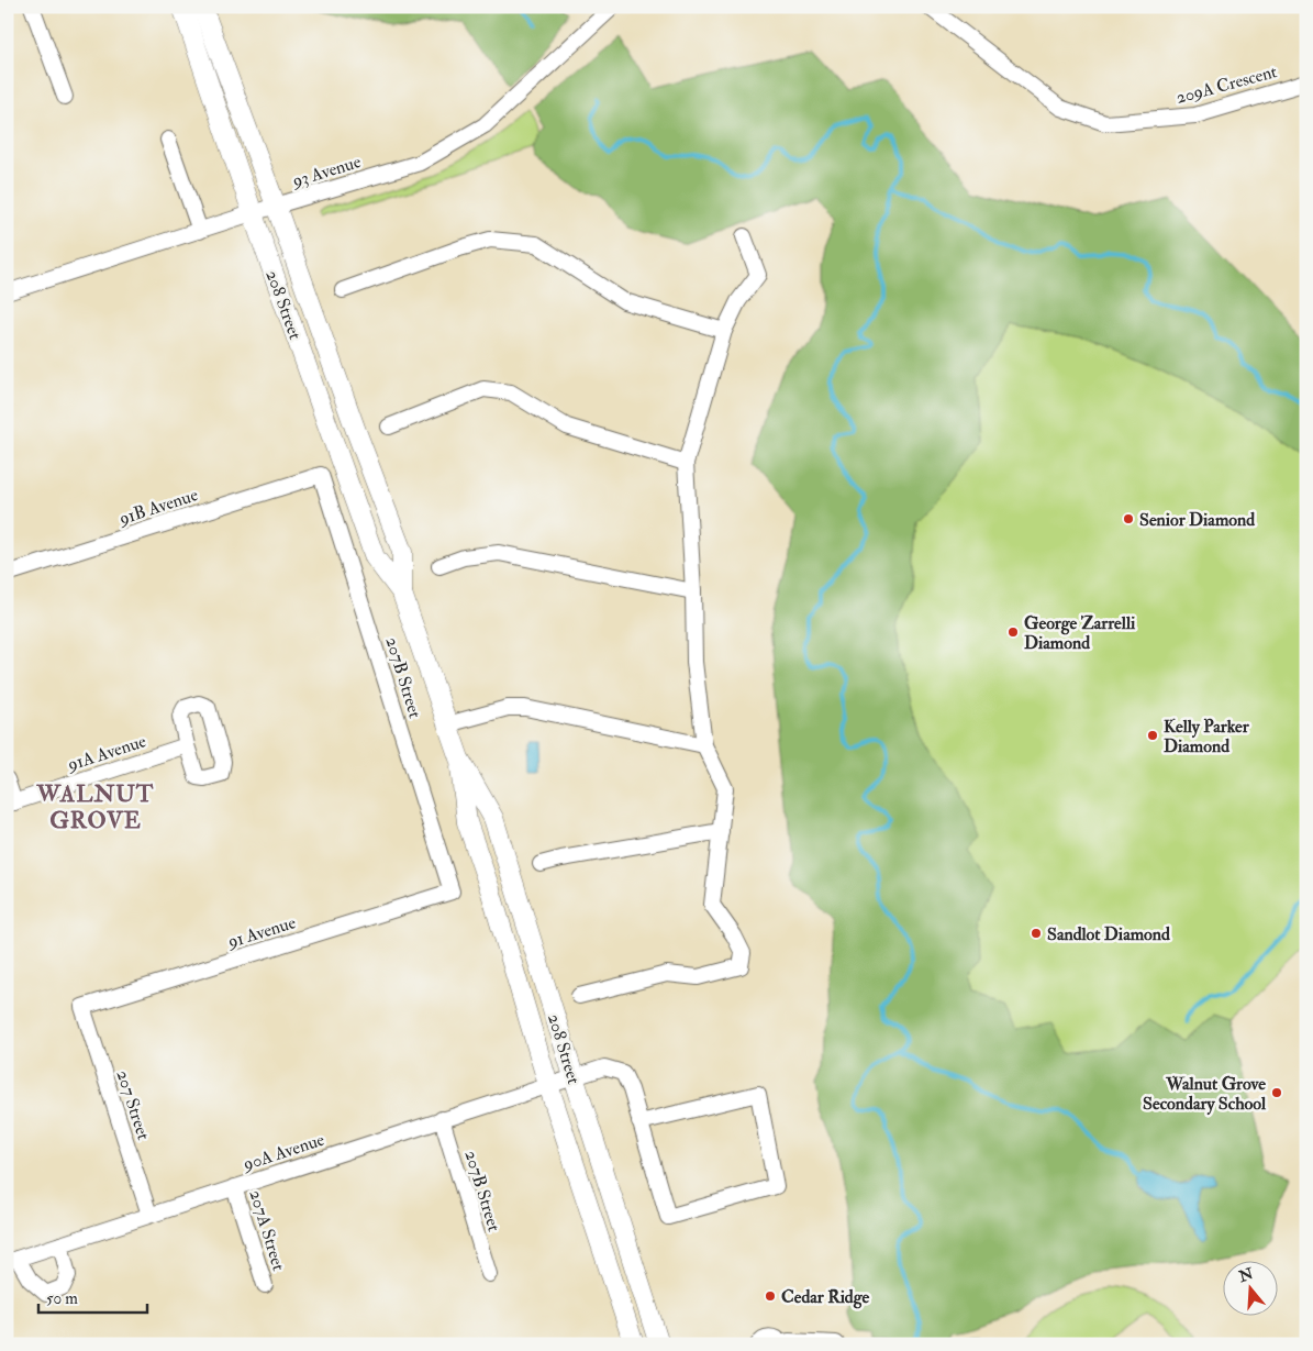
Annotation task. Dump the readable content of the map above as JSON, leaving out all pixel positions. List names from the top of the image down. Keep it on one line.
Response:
{"streets":{"main road":["208 Street"],"street":["209A Crescent","93 Avenue","91B Avenue","207B Street","91A Avenue","91 Avenue","207 Street","90A Avenue","207A Street"]},"crossings":[["93 Avenue","208 Street"],["208 Street","90A Avenue"],["91B Avenue","207B Street"],["207B Street","91 Avenue"],["207B Street","90A Avenue"],["91 Avenue","207 Street"],["207 Street","90A Avenue"],["90A Avenue","207A Street"]],"districts":["WALNUT GROVE"],"places":["Senior Diamond","George Zarrelli Diamond","Kelly Parker Diamond","Sandlot Diamond","Walnut Grove Secondary School","Cedar Ridge"],"scale_bar":"50 m","north":"top"}
